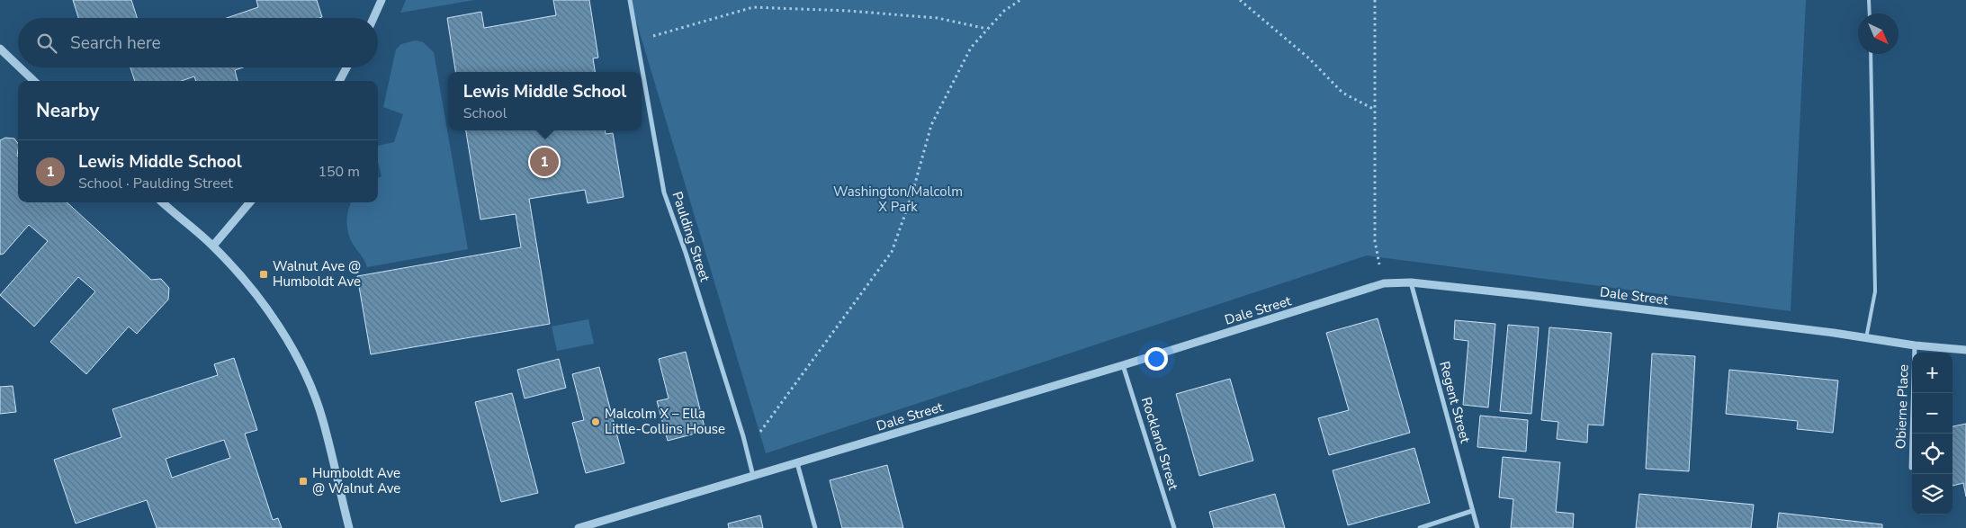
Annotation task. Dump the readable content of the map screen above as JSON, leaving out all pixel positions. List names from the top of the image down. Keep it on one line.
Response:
{"streets":{"street":["Paulding Street","Dale Street","Regent Street","Obierne Place","Rockland Street"]},"crossings":[["Paulding Street","Dale Street"],["Dale Street","Regent Street"],["Dale Street","Obierne Place"],["Dale Street","Rockland Street"]],"parks":["Washington/Malcolm X Park"],"places":{"transit":["Walnut Ave @ Humboldt Ave","Humboldt Ave @ Walnut Ave"],"other":["Malcolm X – Ella Little-Collins House"]},"north":"bottom right","page":{"search":"Search here","popup":["Lewis Middle School","School"],"heading":"Nearby","list":[{"mark":"1","name":"Lewis Middle School","note":"School · Paulding Street","value":"150 m"}],"pins":"1","map_buttons":["+","−"]}}
